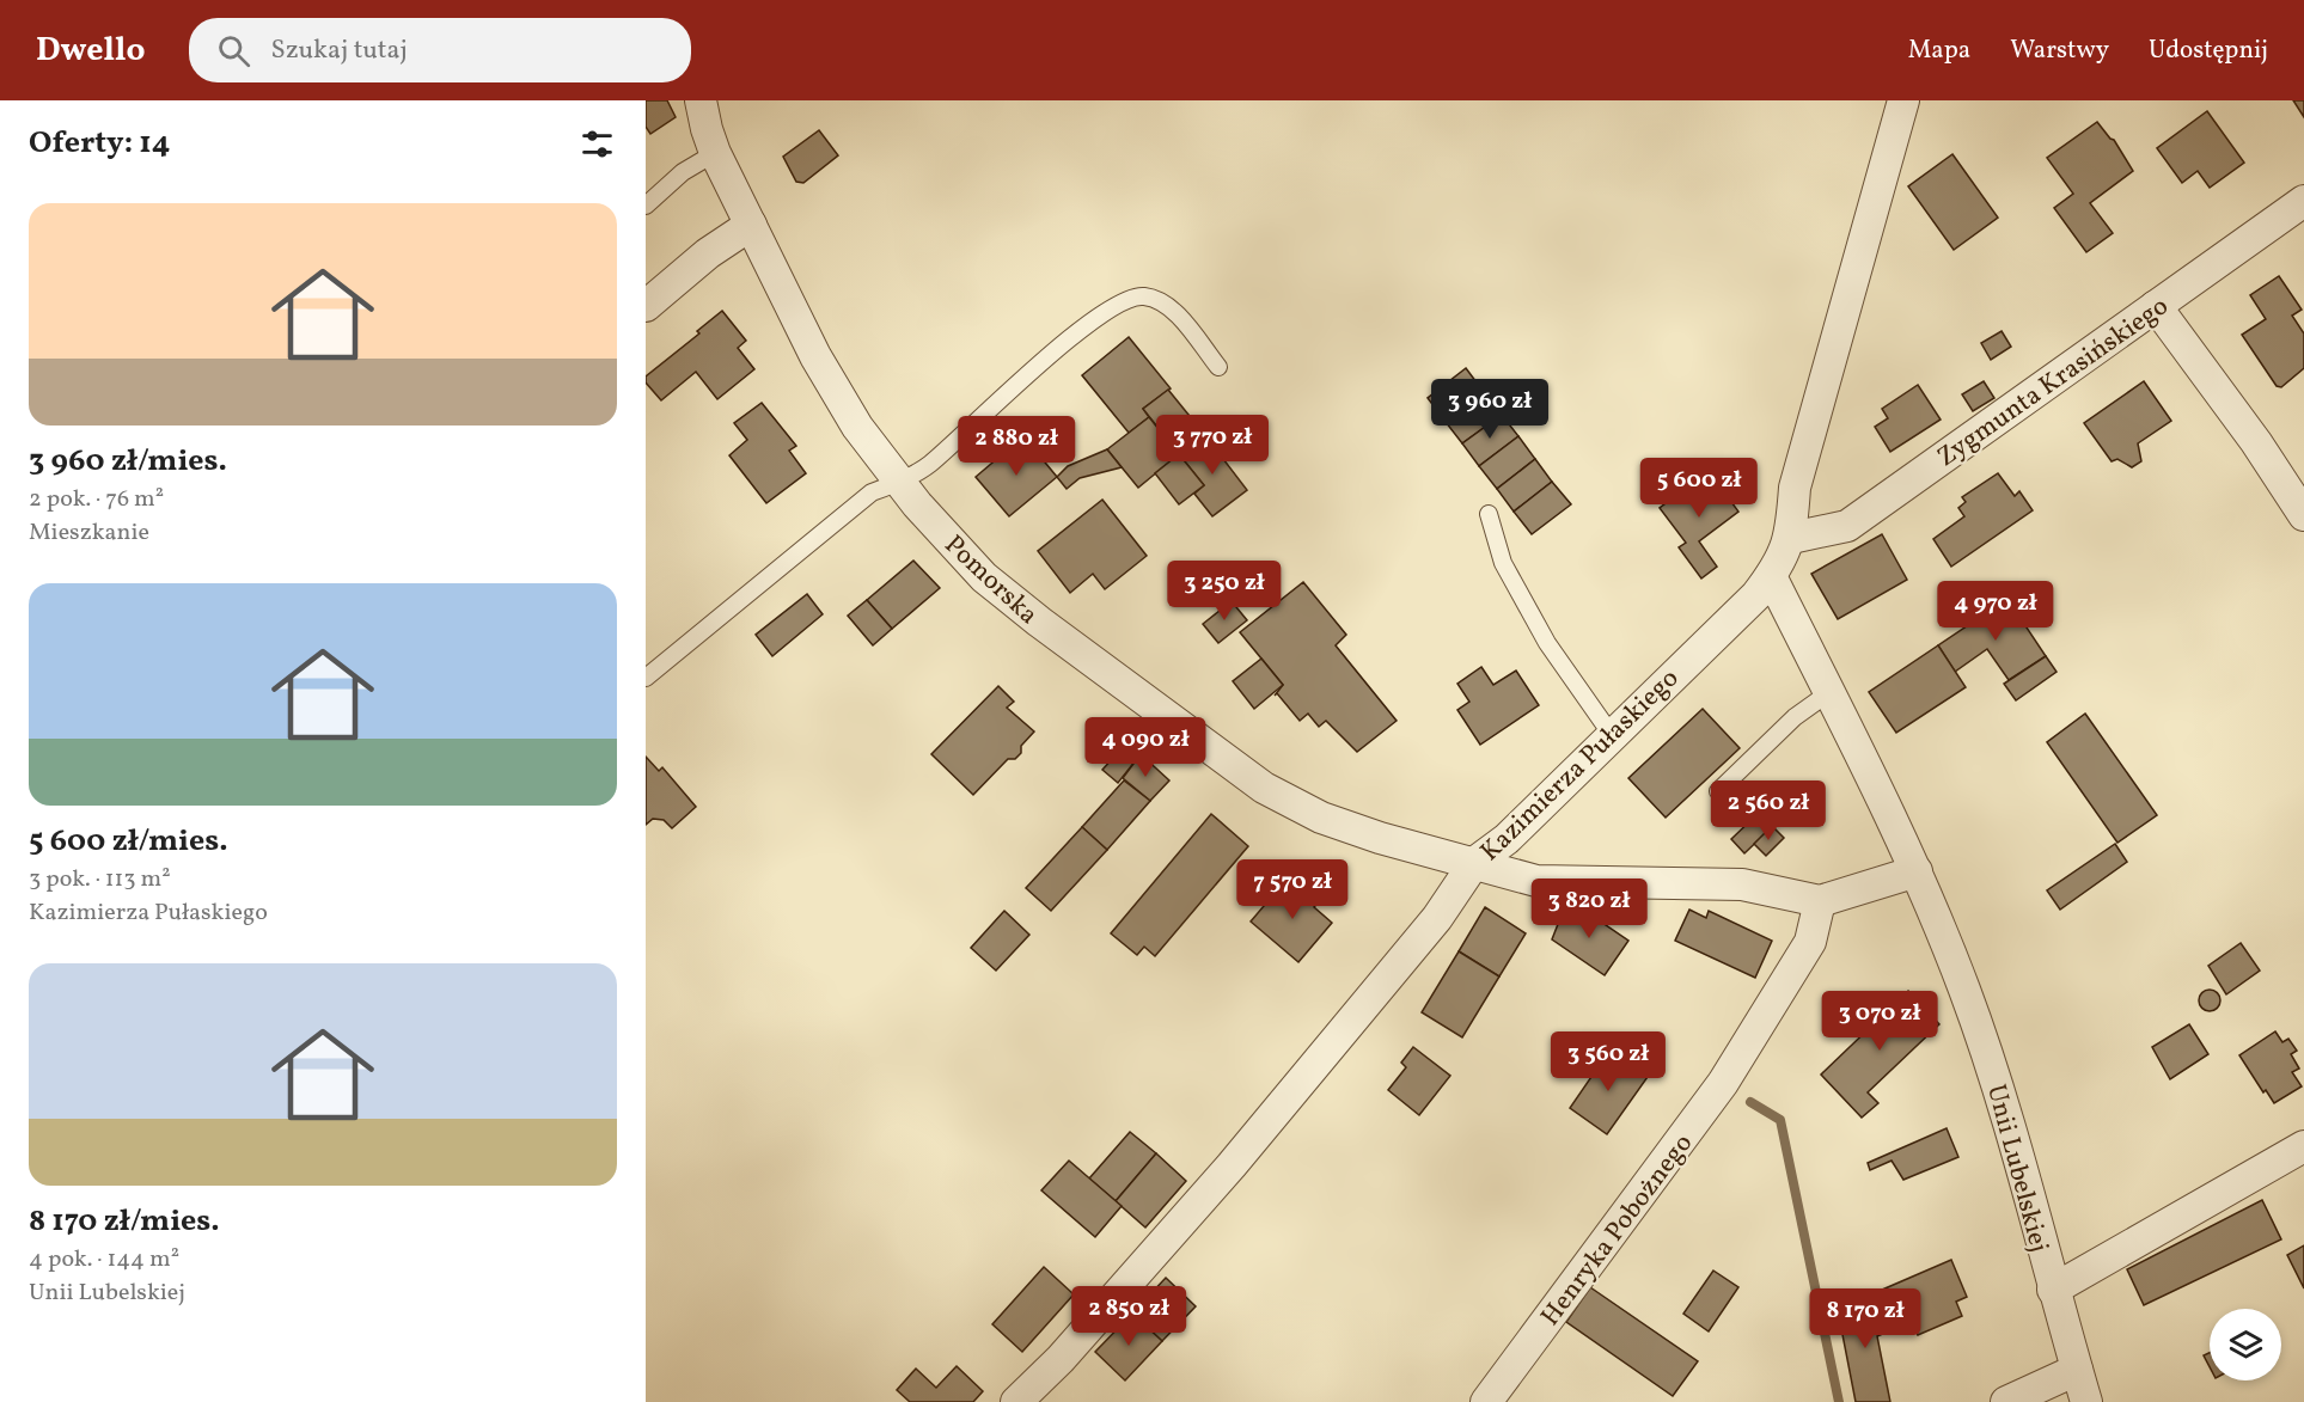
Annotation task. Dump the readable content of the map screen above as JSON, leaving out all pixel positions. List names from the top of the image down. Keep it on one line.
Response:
{"streets":{"street":["Zygmunta Krasińskiego","Pomorska","Kazimierza Pułaskiego","Unii Lubelskiej","Henryka Pobożnego"]},"crossings":[["Zygmunta Krasińskiego","Kazimierza Pułaskiego"],["Pomorska","Kazimierza Pułaskiego"],["Pomorska","Henryka Pobożnego"],["Kazimierza Pułaskiego","Unii Lubelskiej"]],"page":{"header":"Dwello","search":"Szukaj tutaj","nav":["Mapa","Warstwy","Udostępnij"],"heading":"Oferty: 14","list":[{"name":"3 960 zł/mies.","note":"2 pok. · 76 m² · Mieszkanie"},{"name":"5 600 zł/mies.","note":"3 pok. · 113 m² · Kazimierza Pułaskiego"},{"name":"8 170 zł/mies.","note":"4 pok. · 144 m² · Unii Lubelskiej"}],"price":["3 960 zł","3 770 zł","2 880 zł","5 600 zł","3 250 zł","4 970 zł","4 090 zł","2 560 zł","7 570 zł","3 820 zł","3 070 zł","3 560 zł","2 850 zł","8 170 zł"]}}
